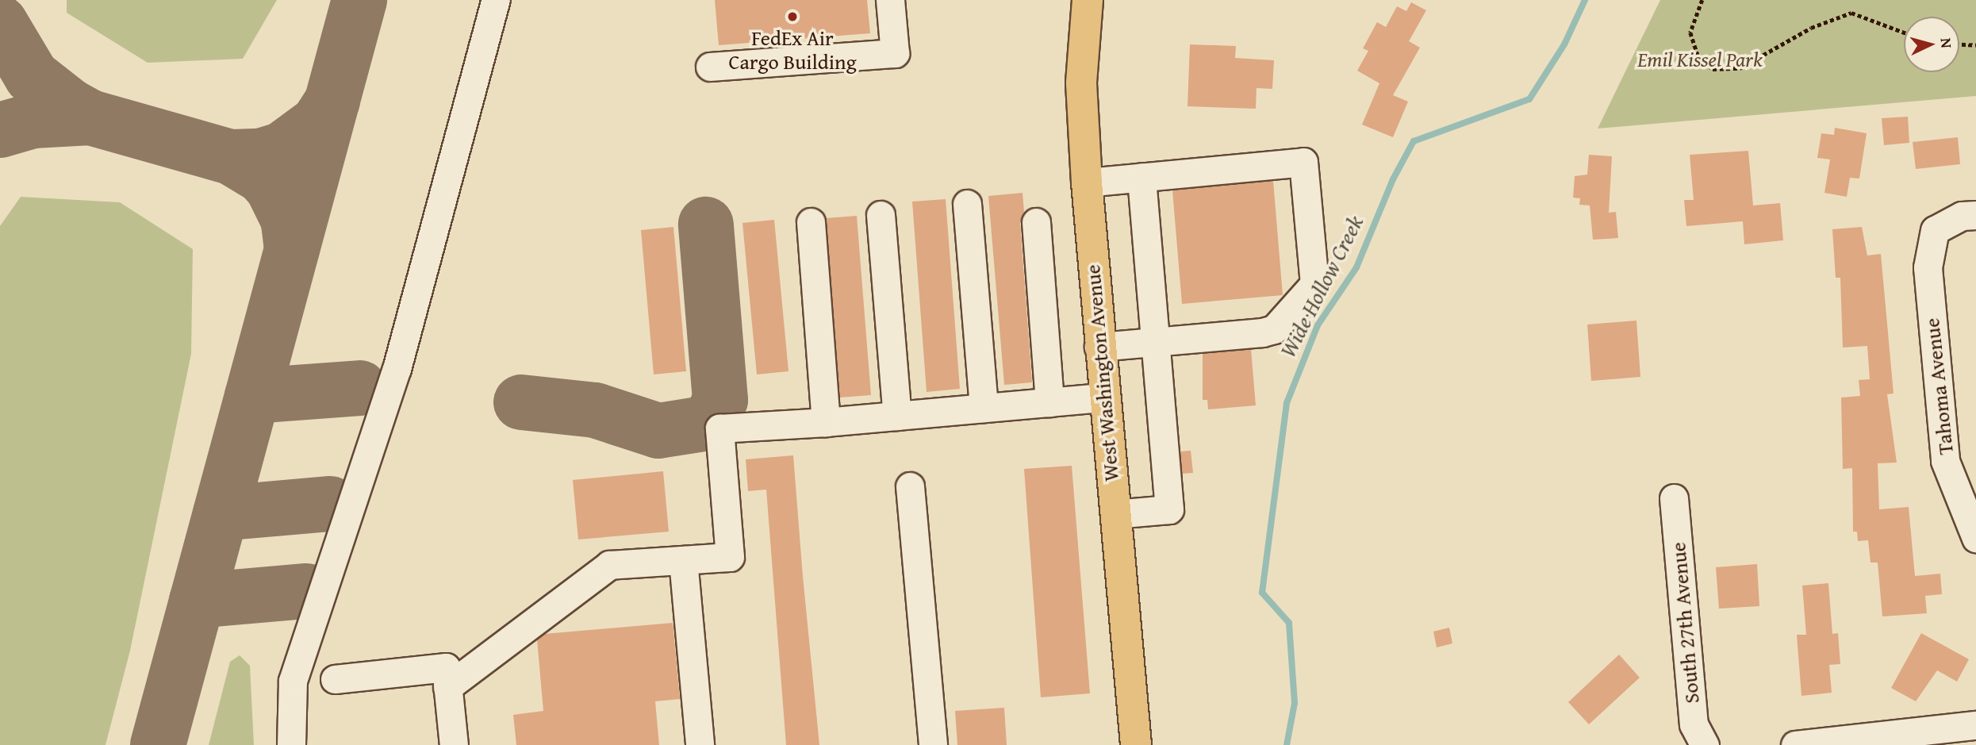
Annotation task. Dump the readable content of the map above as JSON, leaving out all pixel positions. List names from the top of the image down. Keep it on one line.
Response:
{"streets":{"main road":["West Washington Avenue"],"street":["Tahoma Avenue","South 27th Avenue"]},"water":["Wide Hollow Creek"],"parks":["Emil Kissel Park"],"places":["FedEx Air Cargo Building"],"north":"right"}
